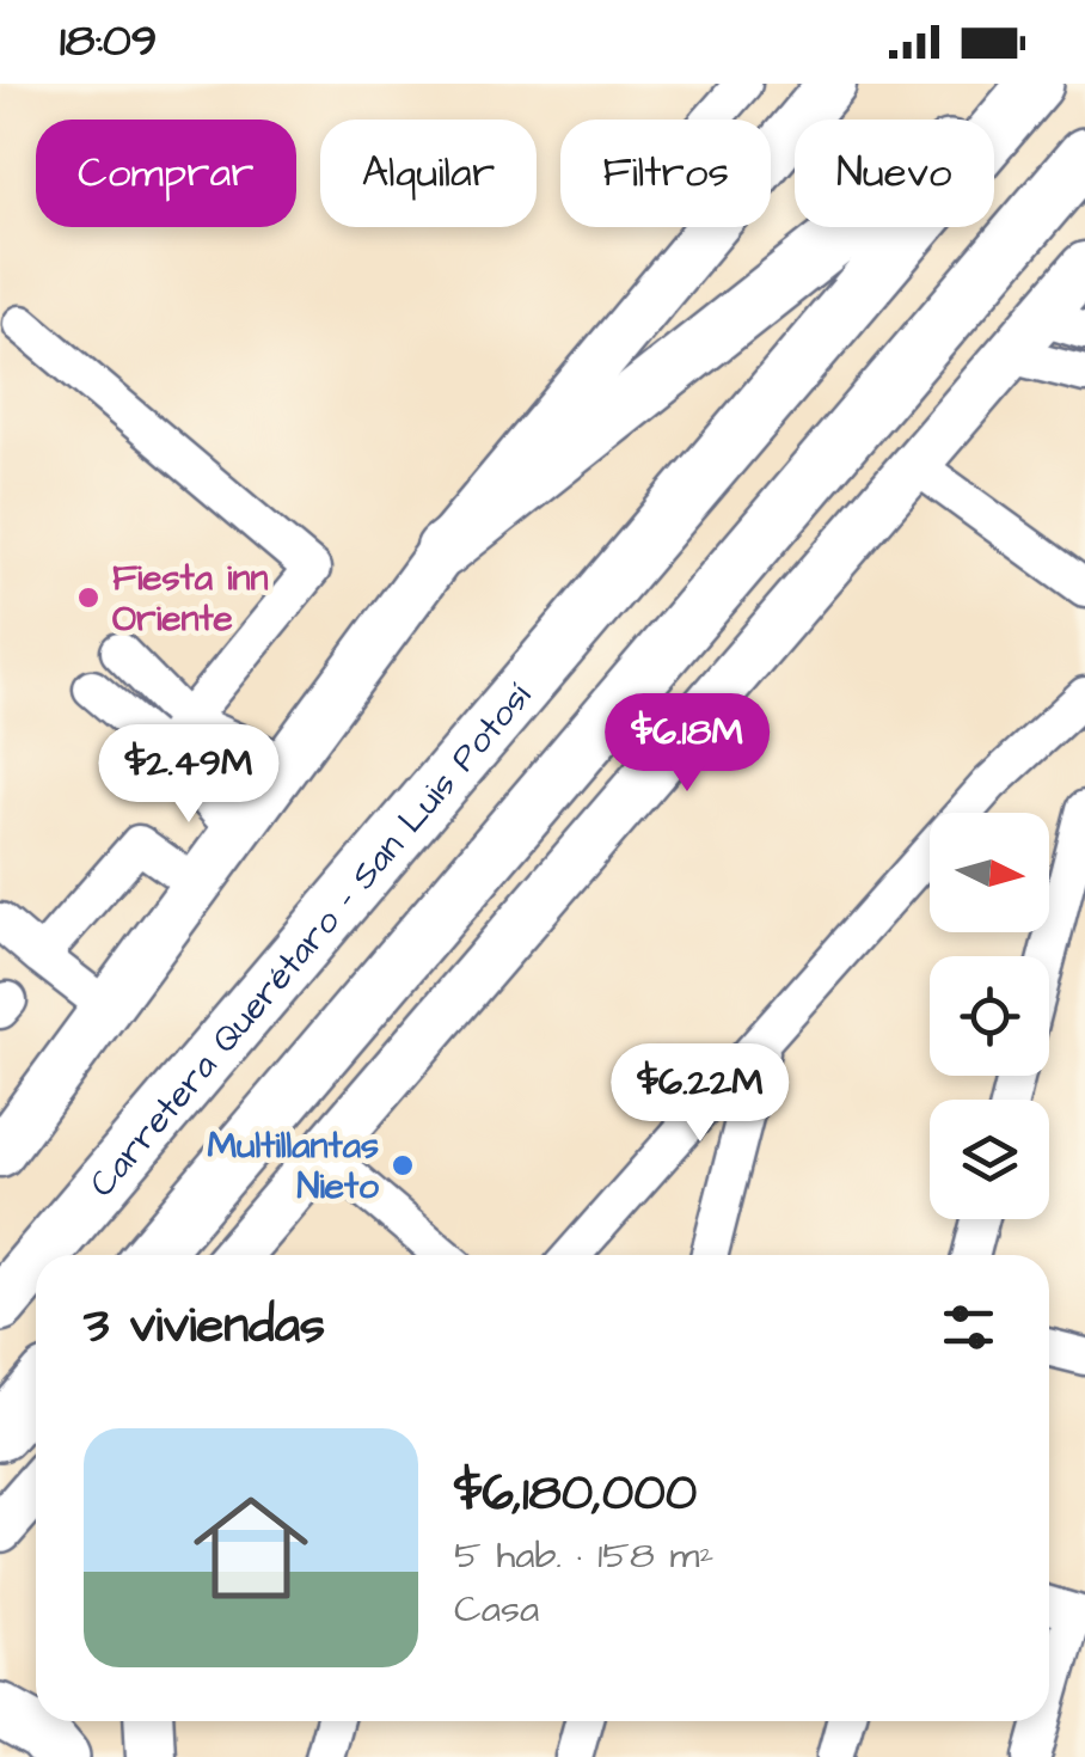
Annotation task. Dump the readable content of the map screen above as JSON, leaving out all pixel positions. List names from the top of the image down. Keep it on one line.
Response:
{"streets":{"highway":["Carretera Querétaro - San Luis Potosí"]},"places":["Fiesta inn Oriente","Multillantas Nieto"],"north":"right","page":{"status":"18:09","chip":["Comprar","Alquilar","Filtros","Nuevo"],"price":["$6.18M","$2.49M","$6.22M"],"heading":"3 viviendas","list":[{"name":"$6,180,000","note":"5 hab. · 158 m² · Casa"}]}}
